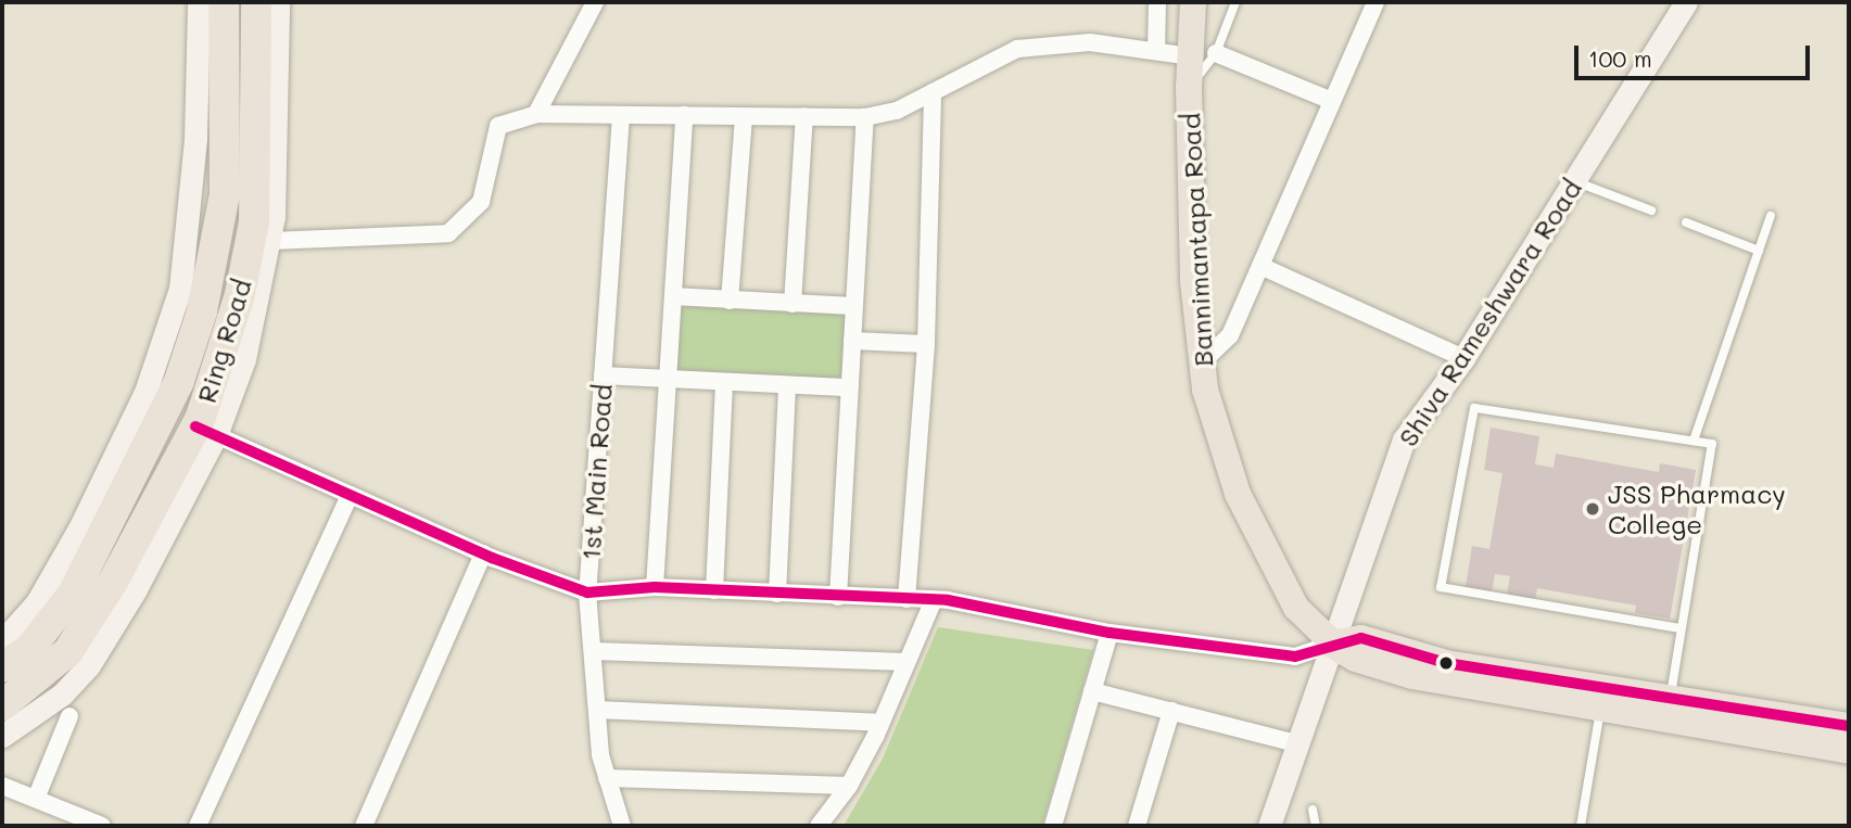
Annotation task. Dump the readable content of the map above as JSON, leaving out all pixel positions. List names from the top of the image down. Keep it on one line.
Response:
{"streets":{"highway":["Bannimantapa Road","Ring Road"],"street":["Shiva Rameshwara Road","1st Main Road"]},"crossings":[["Bannimantapa Road","Shiva Rameshwara Road"]],"places":["JSS Pharmacy College"],"scale_bar":"100 m"}
